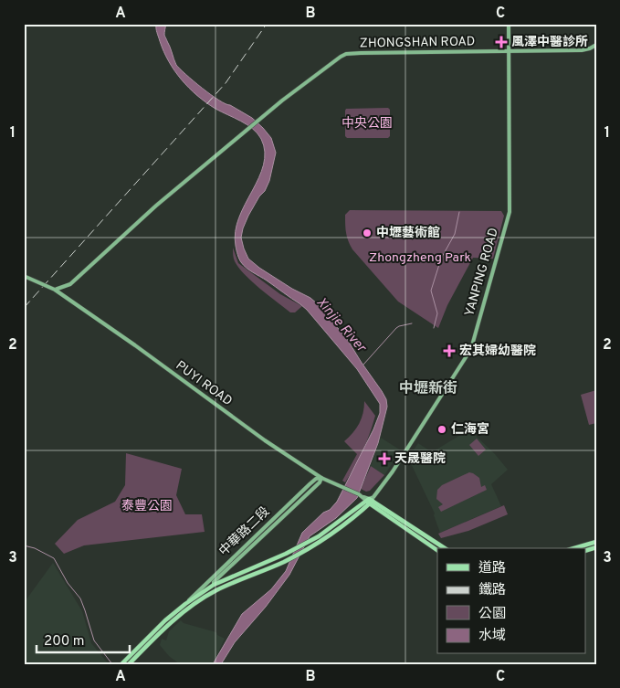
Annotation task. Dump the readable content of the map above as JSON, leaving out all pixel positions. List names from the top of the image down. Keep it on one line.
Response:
{"streets":{"main road":["ZHONGSHAN ROAD","YANPING ROAD","PUYI ROAD","中華路二段"]},"crossings":[["ZHONGSHAN ROAD","YANPING ROAD"],["ZHONGSHAN ROAD","PUYI ROAD"],["YANPING ROAD","PUYI ROAD"],["PUYI ROAD","中華路二段"]],"districts":["中壢新街"],"water":["Xinjie River"],"parks":["中央公園","Zhongzheng Park","泰豐公園"],"places":{"health":["風澤中醫診所","宏其婦幼醫院","天晟醫院"],"other":["中壢藝術館","仁海宮"]},"legend":["道路","鐵路","公園","水域"],"scale_bar":"200 m","grid":{"columns":["A","B","C"],"rows":["1","2","3"]}}
